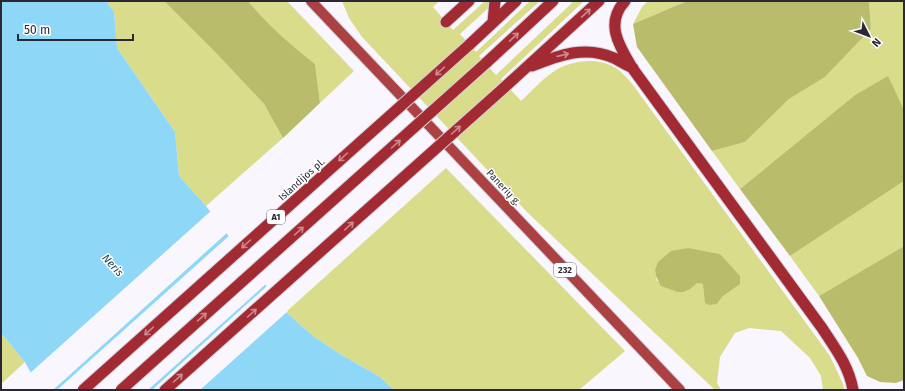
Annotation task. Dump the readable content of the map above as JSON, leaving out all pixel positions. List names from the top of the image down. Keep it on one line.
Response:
{"streets":{"highway":["Islandijos pl.","A1"],"main road":["Panerių g.","232"]},"water":["Neris"],"scale_bar":"50 m","north":"bottom right"}
